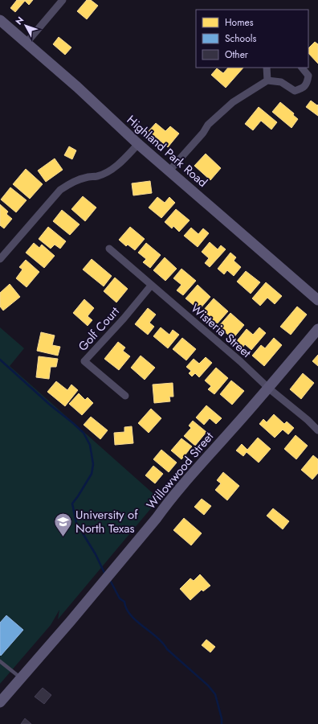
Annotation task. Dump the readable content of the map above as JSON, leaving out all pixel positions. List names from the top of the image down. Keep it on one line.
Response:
{"streets":{"street":["Highland Park Road","Golf Court","Wisteria Street","Willowwood Street"]},"crossings":[["Golf Court","Wisteria Street"],["Wisteria Street","Willowwood Street"]],"places":{"school or university":["University of North Texas"]},"legend":["Homes","Schools","Other"],"north":"top left"}
